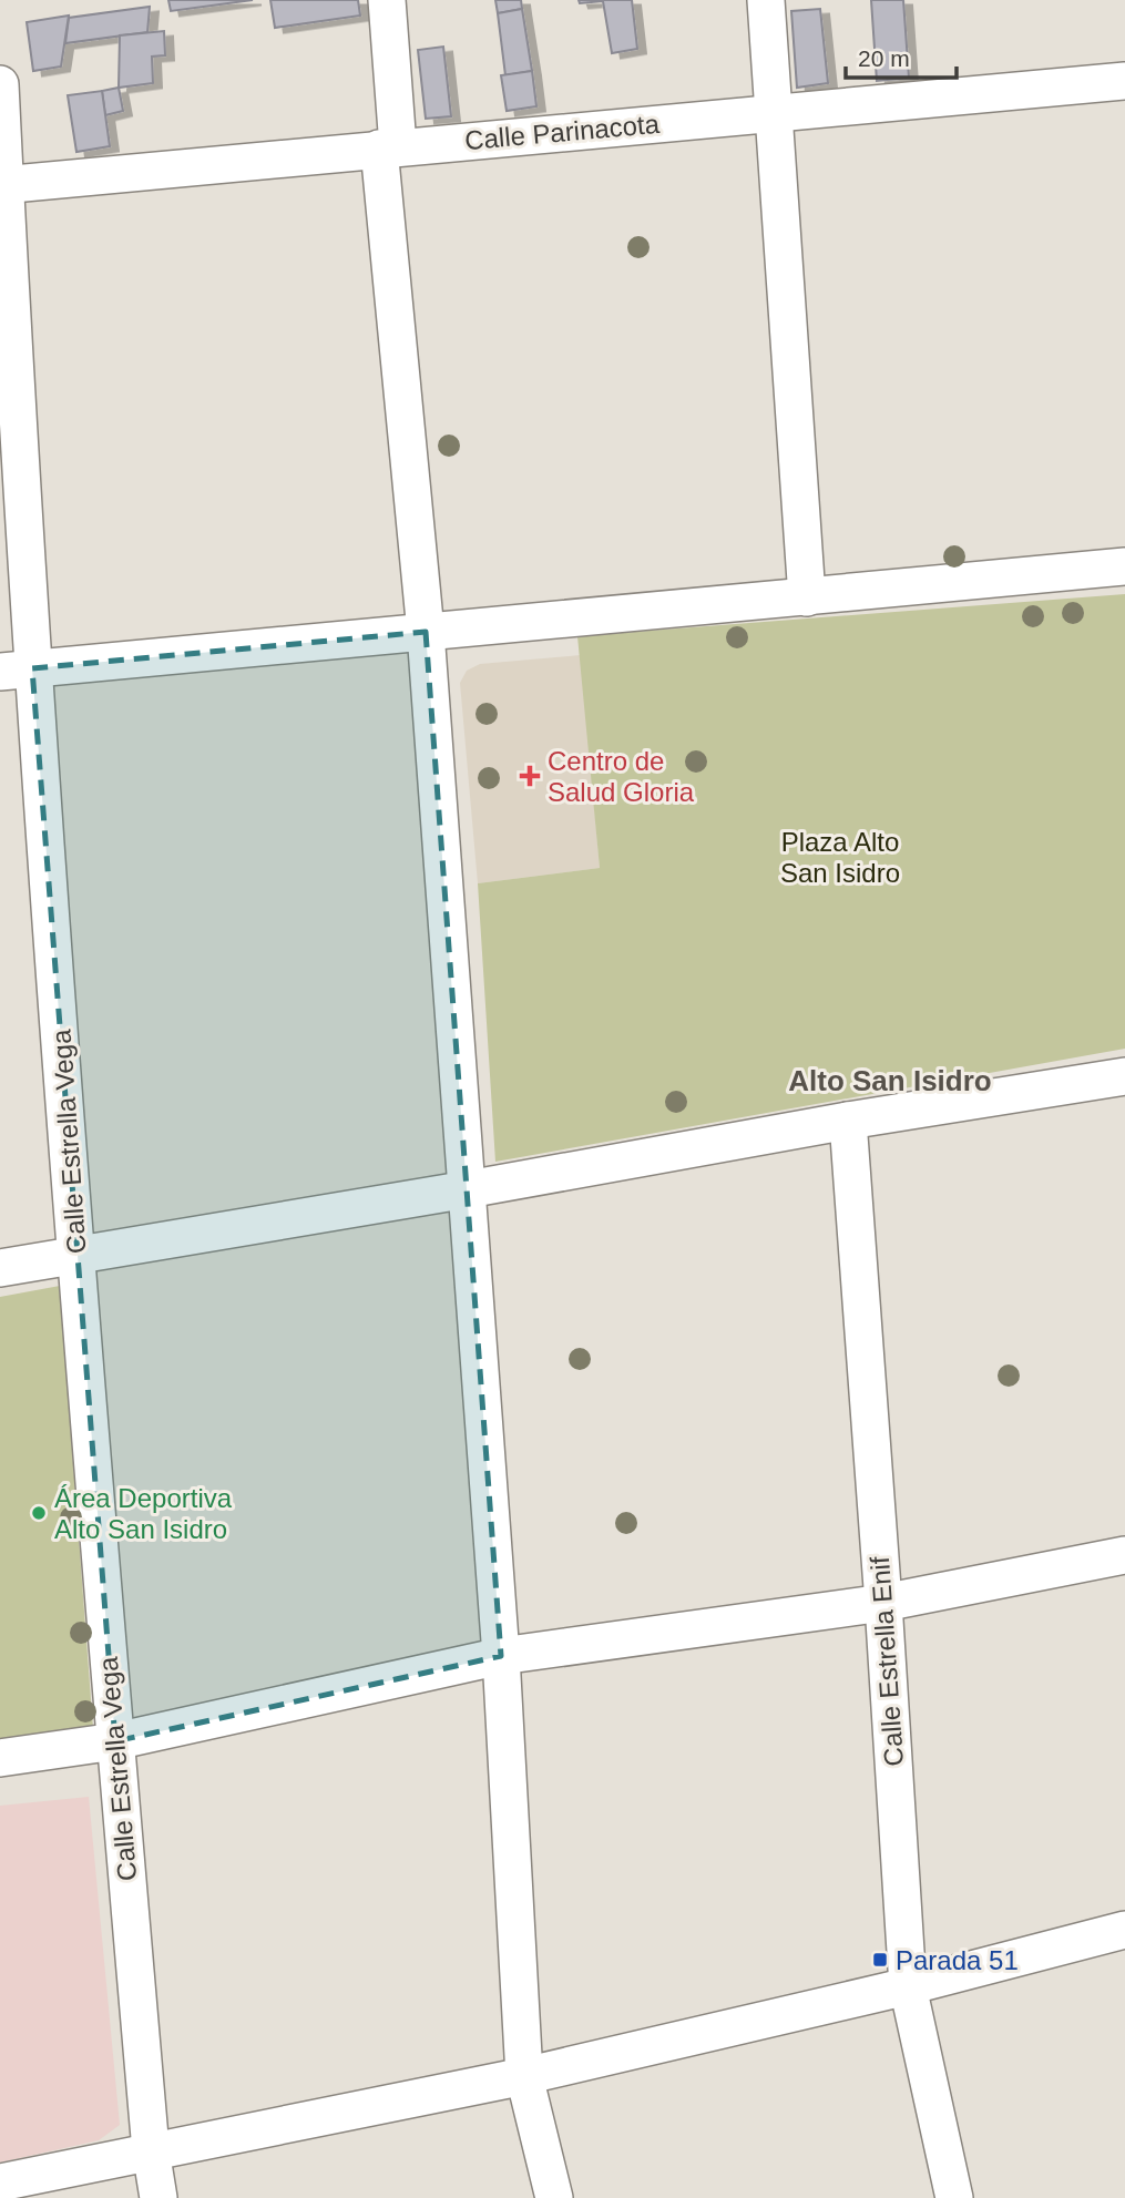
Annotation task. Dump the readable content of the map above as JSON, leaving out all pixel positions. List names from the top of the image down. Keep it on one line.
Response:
{"streets":{"street":["Calle Parinacota","Calle Estrella Vega","Calle Estrella Enif"]},"crossings":[["Calle Parinacota","Calle Estrella Vega"]],"districts":["Alto San Isidro"],"parks":["Plaza Alto San Isidro"],"places":{"health":["Centro de Salud Gloria"],"other":["Área Deportiva Alto San Isidro"],"transit":["Parada 51"]},"scale_bar":"20 m"}
